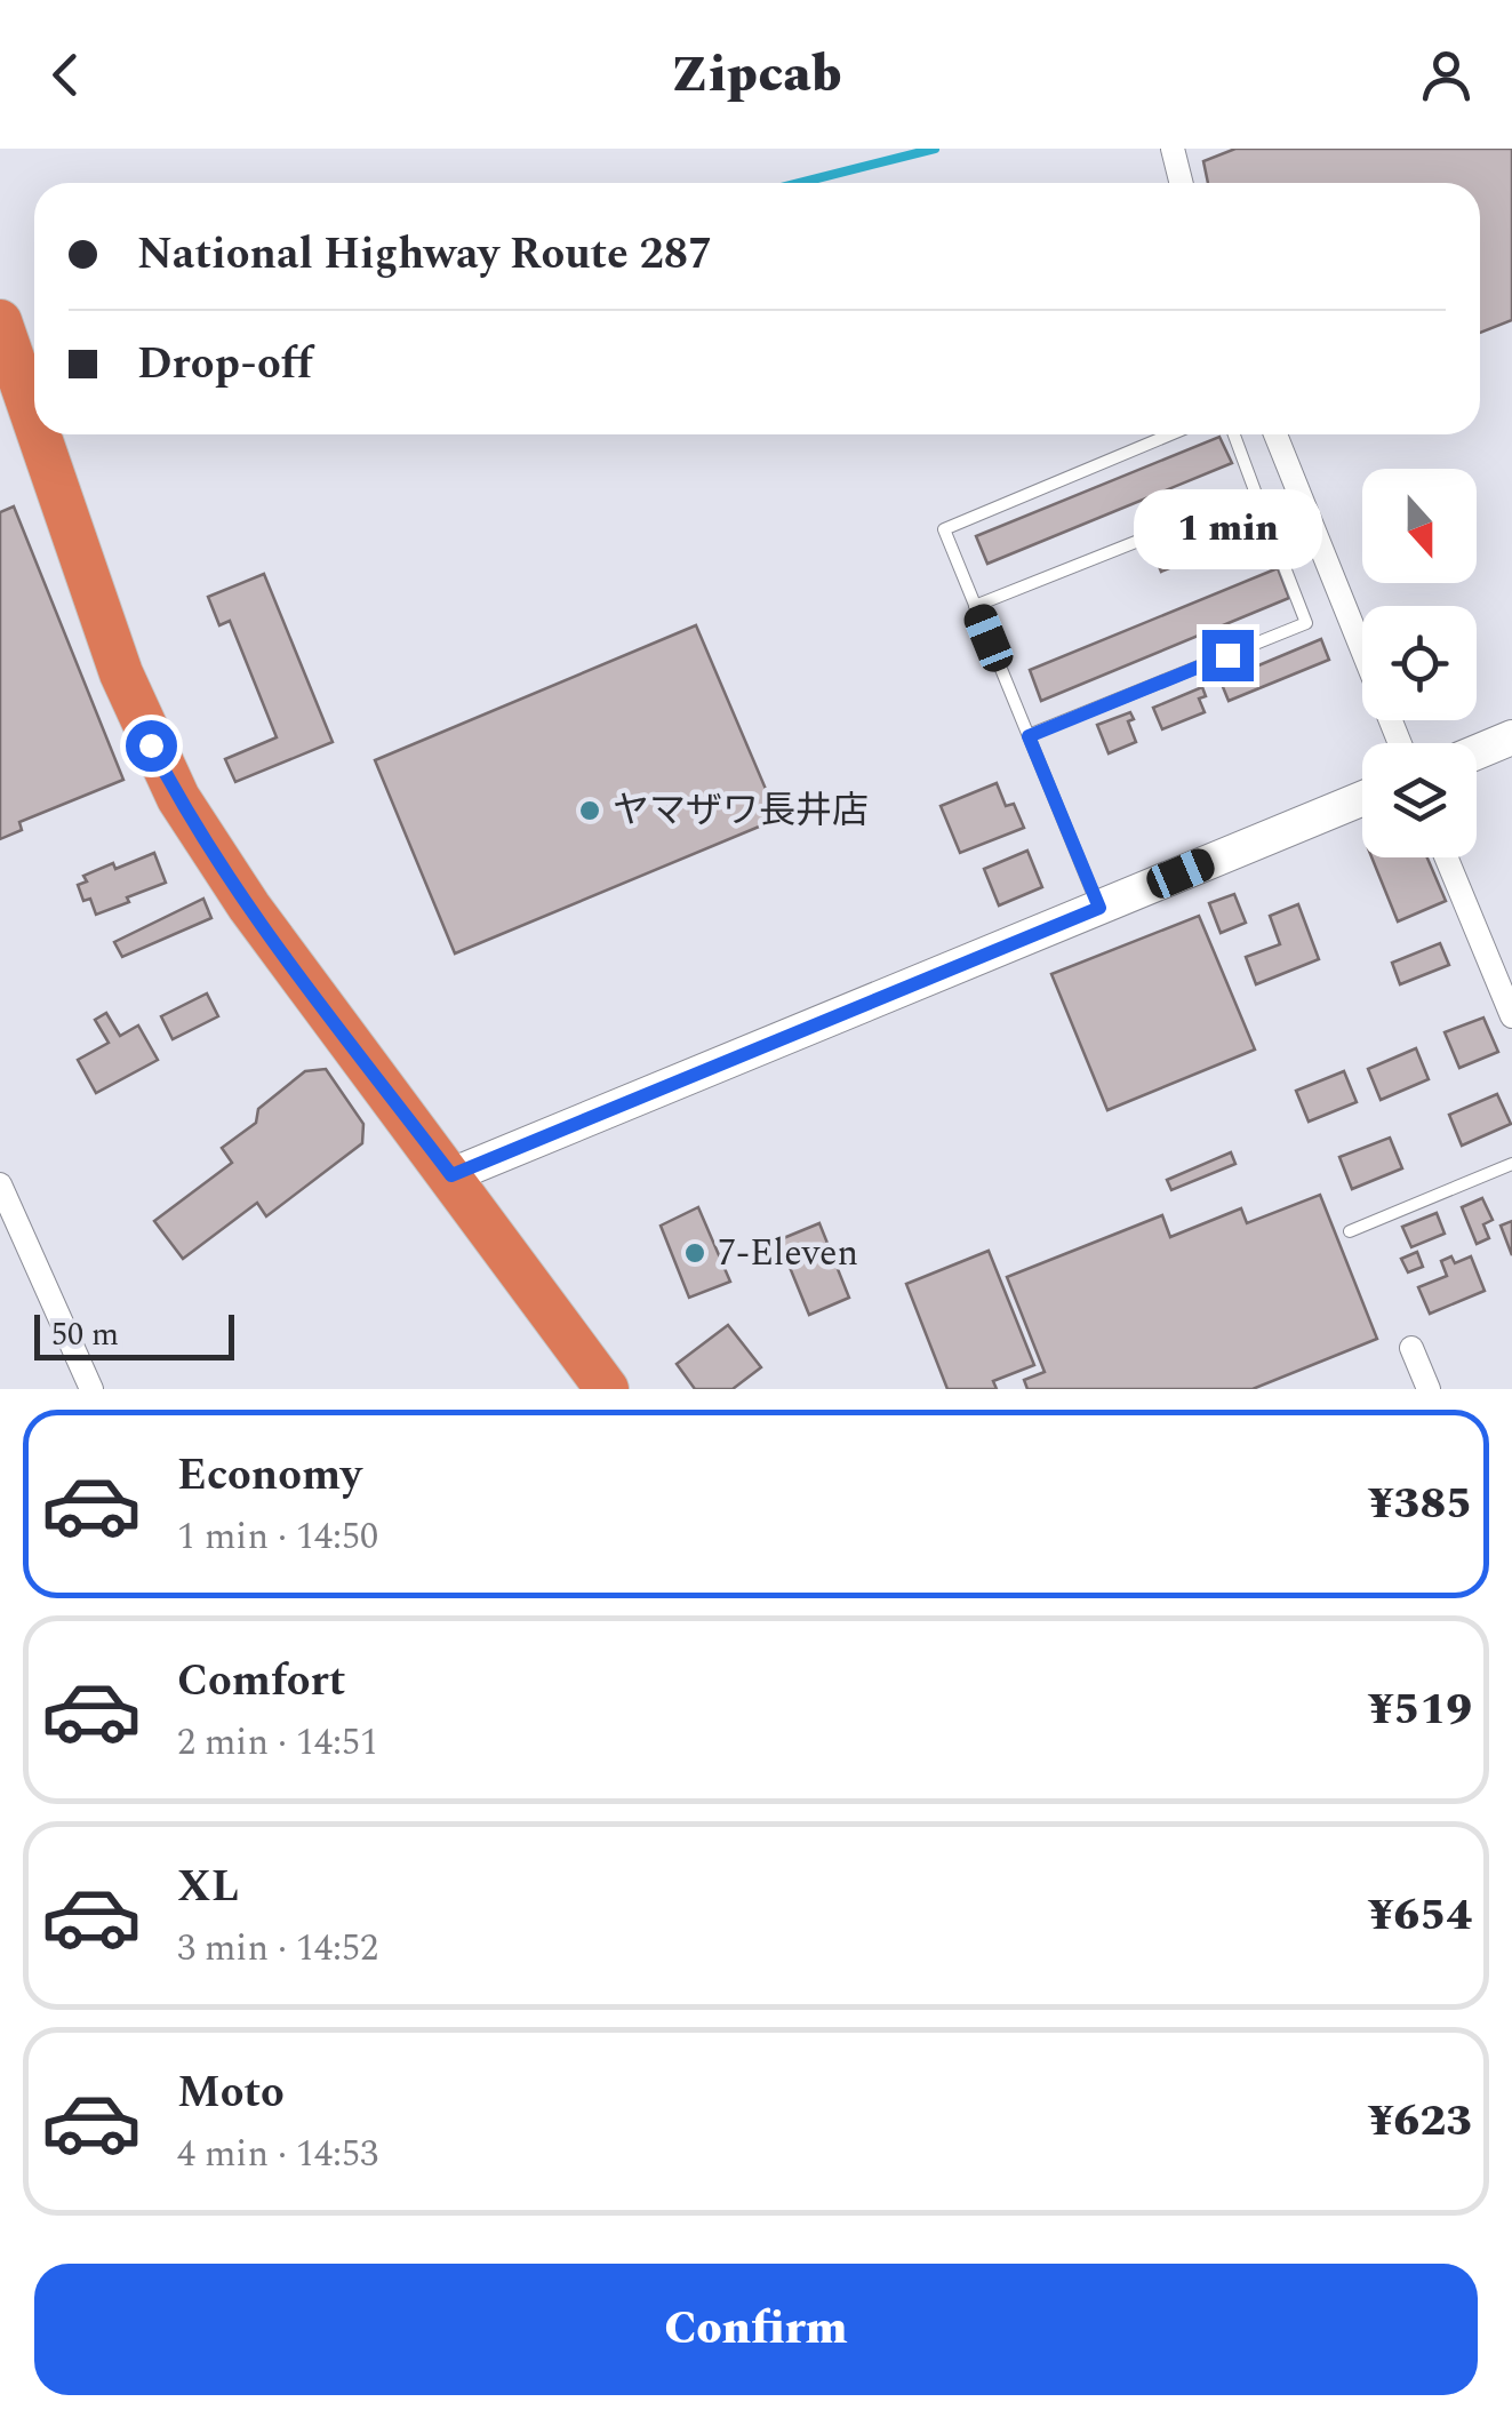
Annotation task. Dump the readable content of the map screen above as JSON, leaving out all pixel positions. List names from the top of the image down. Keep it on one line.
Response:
{"places":["ヤマザワ長井店","7-Eleven"],"scale_bar":"50 m","north":"bottom","page":{"header":"Zipcab","banner":["National Highway Route 287","Drop-off"],"bubble":"1 min","scale":"50 m","list":[{"name":"Economy","note":"1 min · 14:50","value":"¥385"},{"name":"Comfort","note":"2 min · 14:51","value":"¥519"},{"name":"XL","note":"3 min · 14:52","value":"¥654"},{"name":"Moto","note":"4 min · 14:53","value":"¥623"}],"buttons":"Confirm"}}
